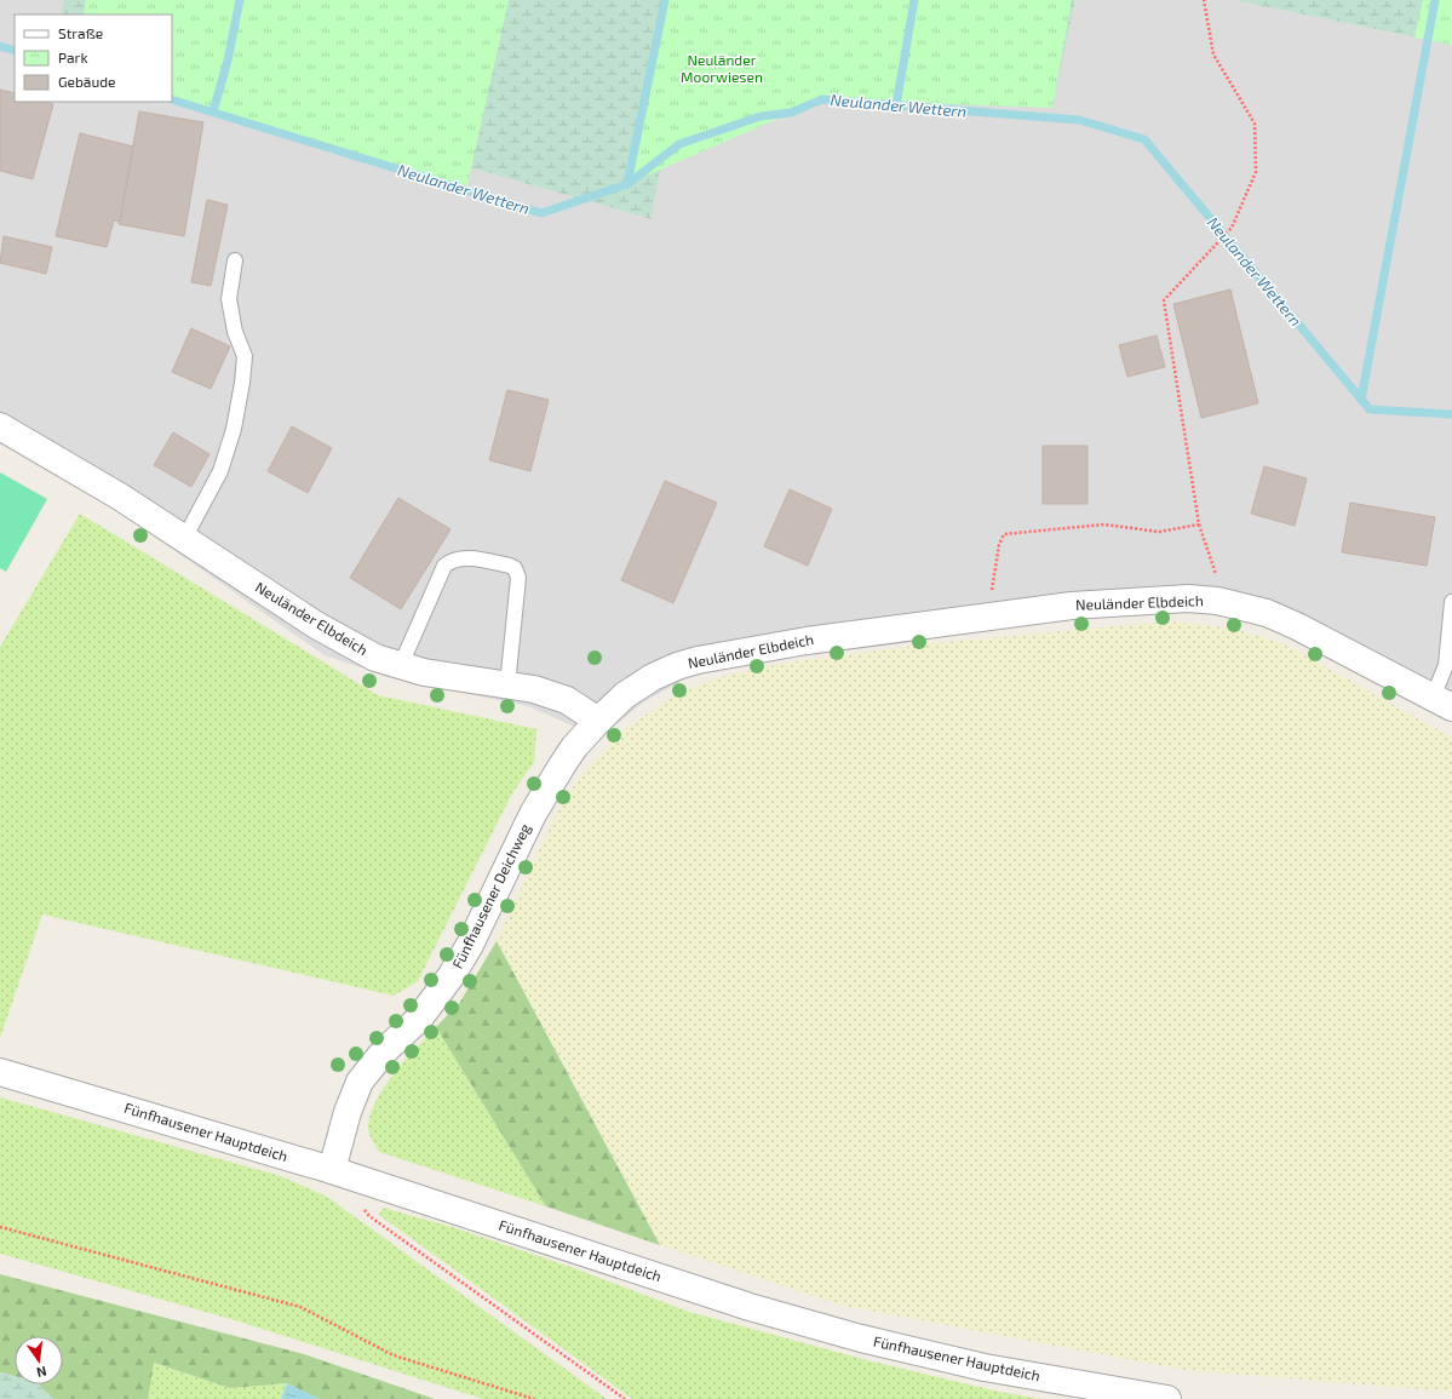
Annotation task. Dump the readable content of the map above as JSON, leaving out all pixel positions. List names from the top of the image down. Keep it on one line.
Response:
{"streets":{"street":["Neuländer Elbdeich","Fünfhausener Deichweg","Fünfhausener Hauptdeich"]},"crossings":[["Neuländer Elbdeich","Fünfhausener Deichweg"],["Fünfhausener Deichweg","Fünfhausener Hauptdeich"]],"water":["Neulander Wettern"],"parks":["Neuländer Moorwiesen"],"legend":["Straße","Park","Gebäude"],"north":"bottom"}
